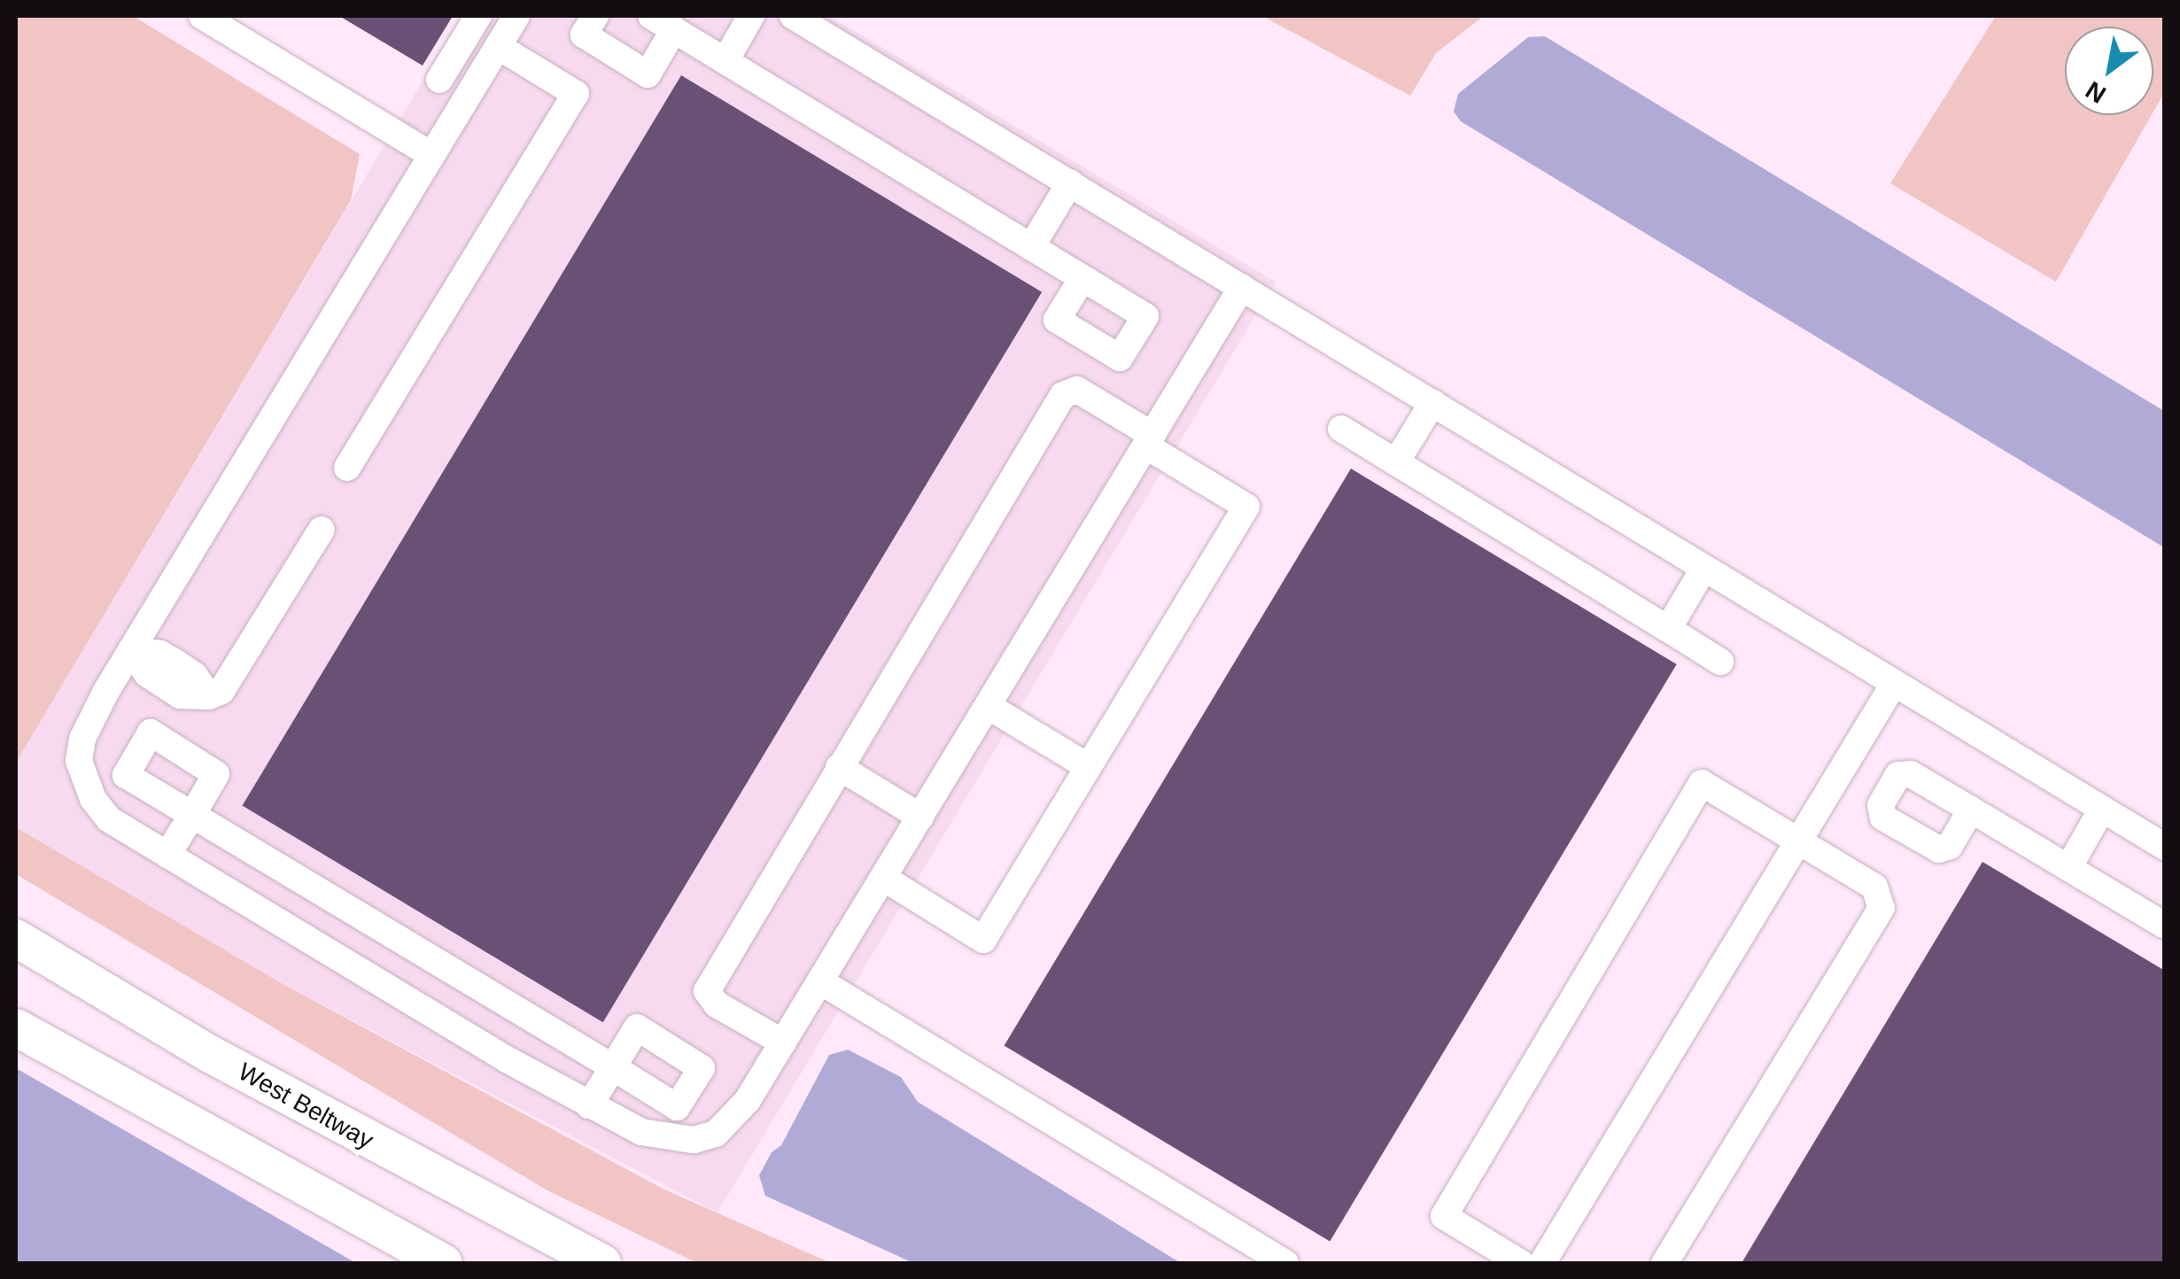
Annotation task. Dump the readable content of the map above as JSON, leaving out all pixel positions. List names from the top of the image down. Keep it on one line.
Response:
{"streets":{"highway":["West Beltway"]},"north":"bottom left"}
